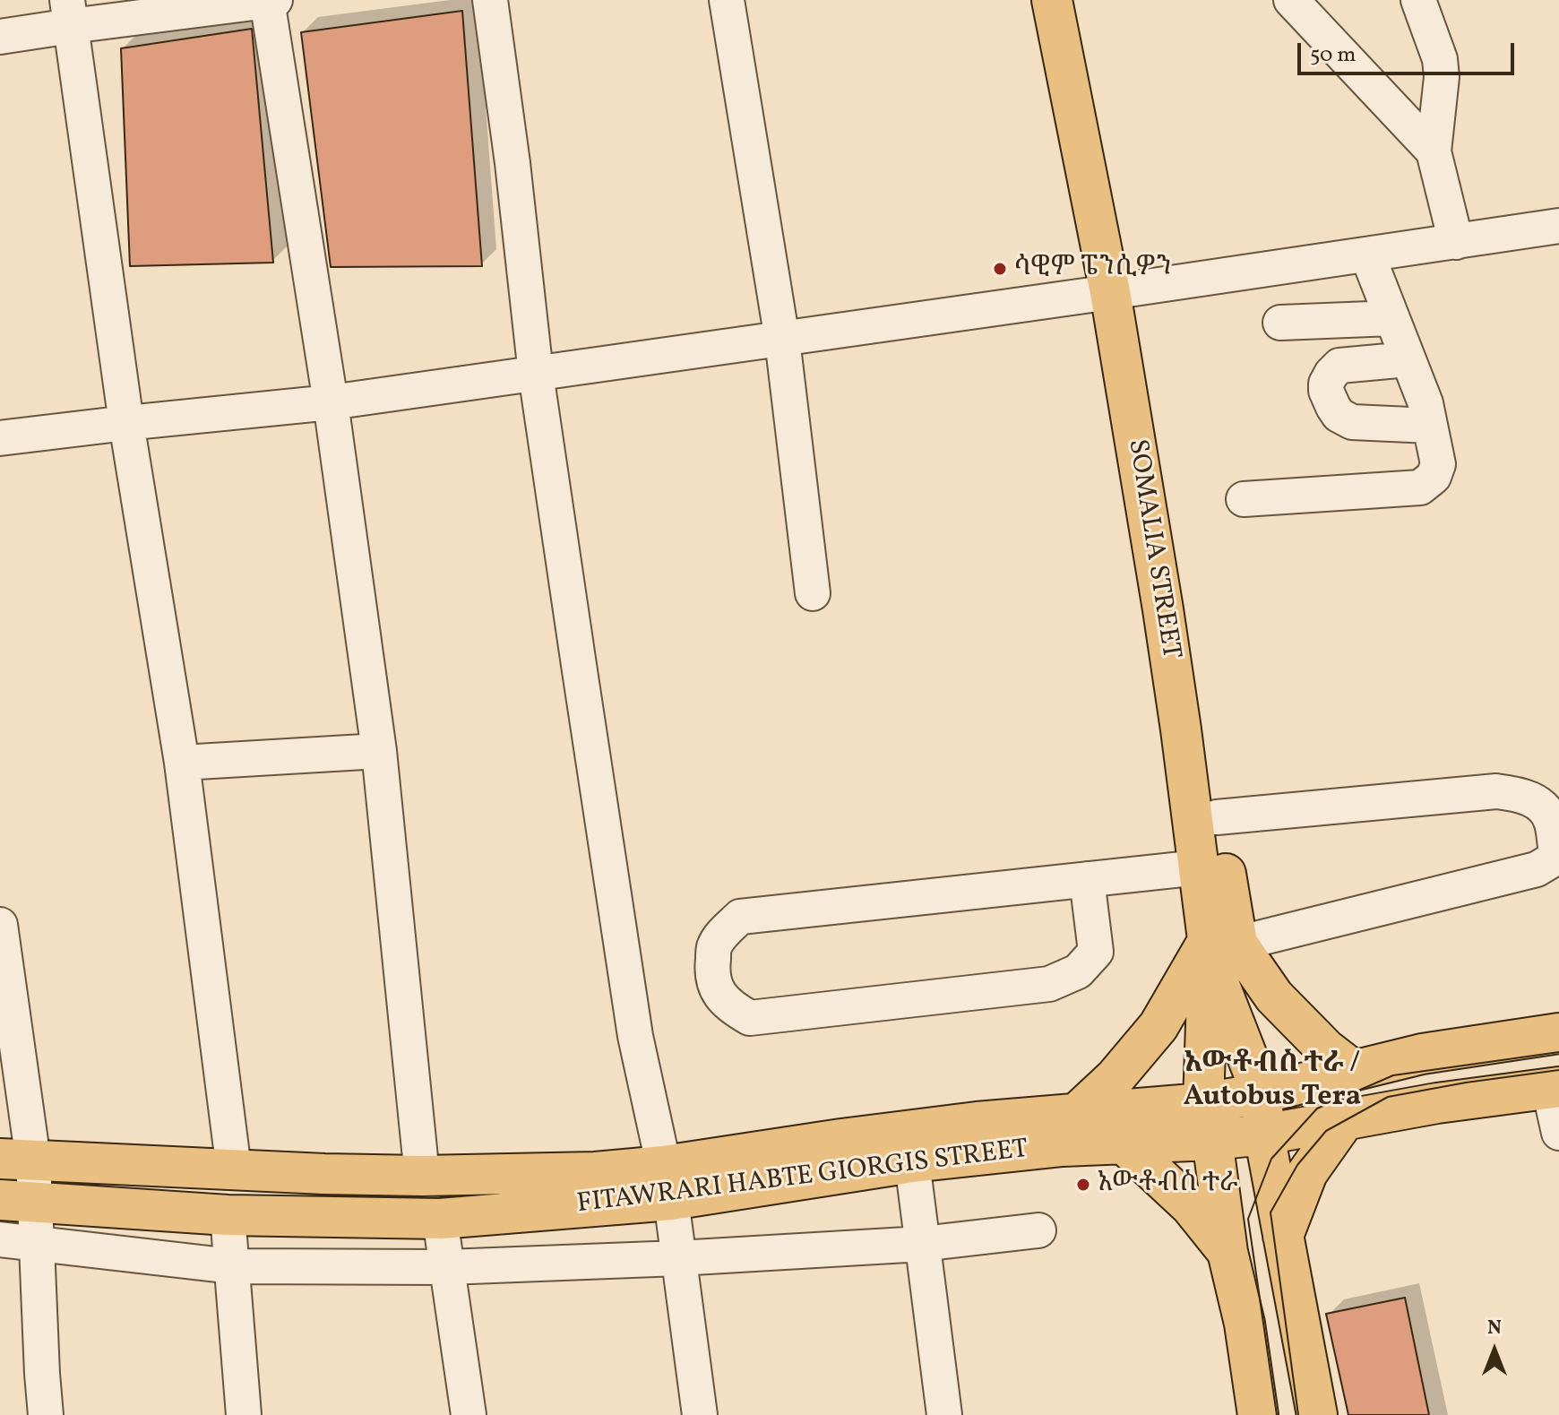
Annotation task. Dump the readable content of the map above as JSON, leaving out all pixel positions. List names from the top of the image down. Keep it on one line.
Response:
{"streets":{"main road":["SOMALIA STREET","FITAWRARI HABTE GIORGIS STREET"]},"crossings":[["SOMALIA STREET","FITAWRARI HABTE GIORGIS STREET"]],"districts":["አውቶብስ ተራ / Autobus Tera"],"places":["ሳዊም ፔንሲዎን","አውቶብስ ተራ"],"scale_bar":"50 m","north":"top"}
